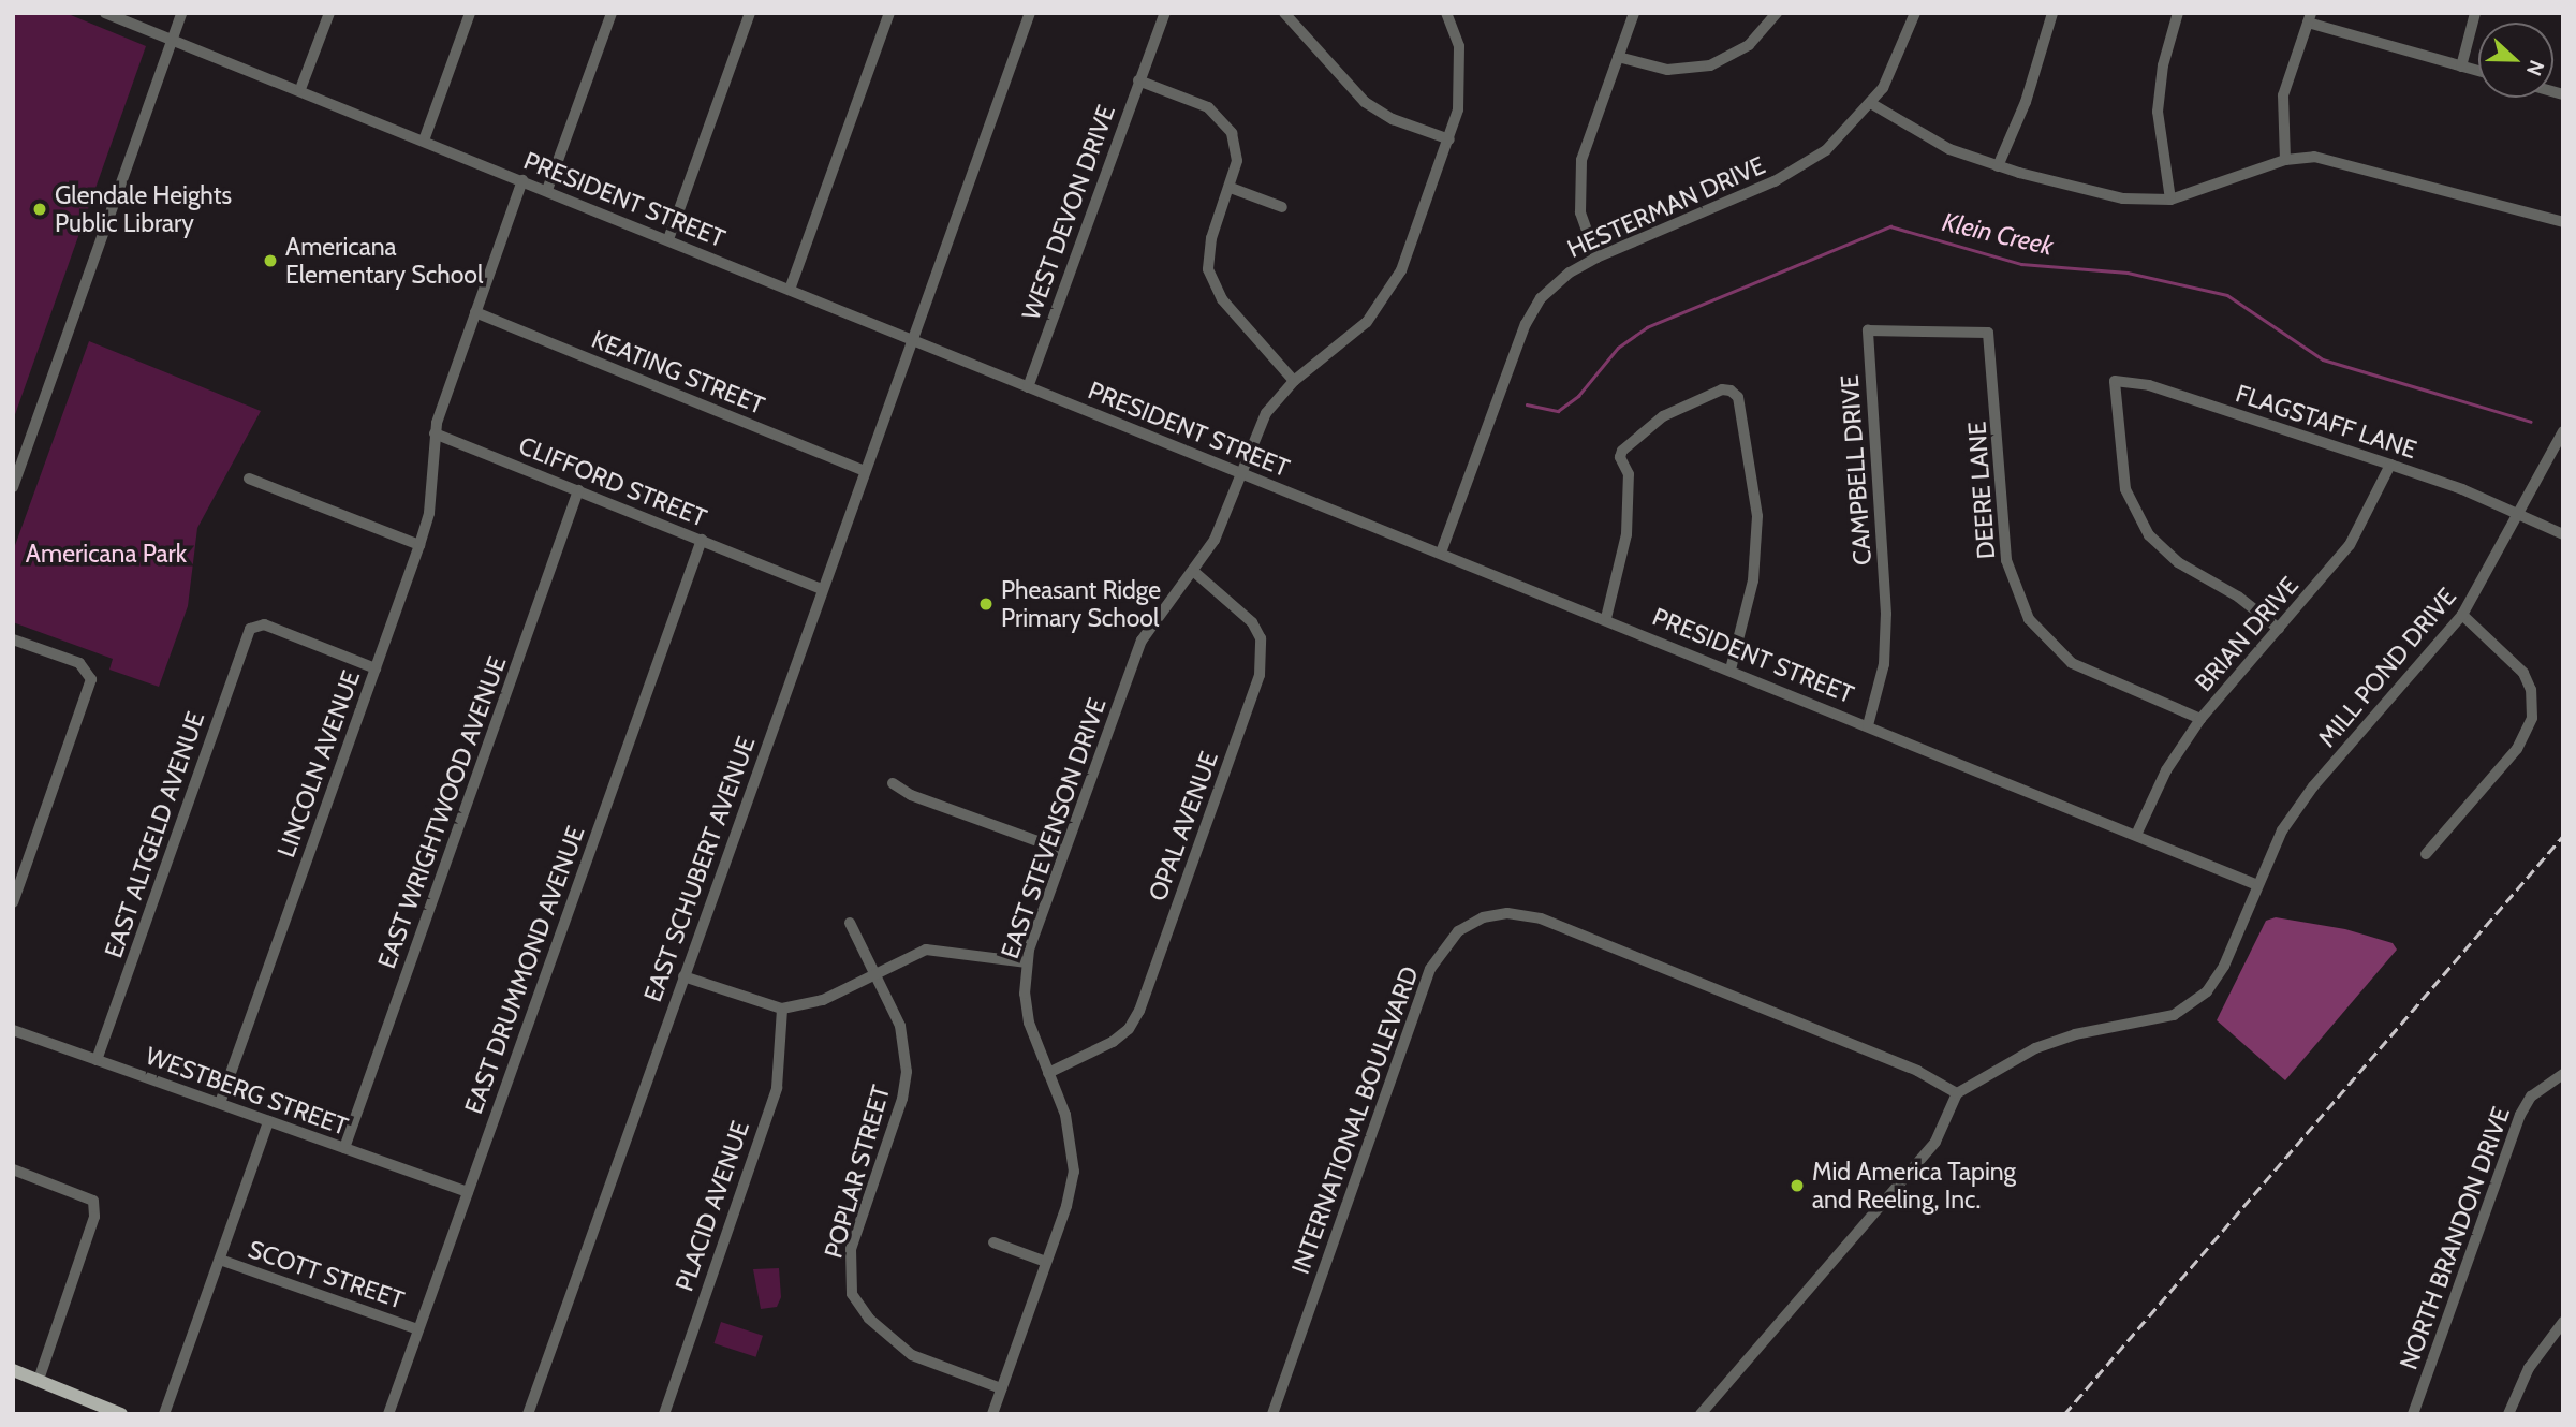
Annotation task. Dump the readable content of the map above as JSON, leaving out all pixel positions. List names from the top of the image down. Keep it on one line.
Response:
{"streets":{"street":["PRESIDENT STREET","HESTERMAN DRIVE","WEST DEVON DRIVE","KEATING STREET","FLAGSTAFF LANE","CAMPBELL DRIVE","CLIFFORD STREET","DEERE LANE","BRIAN DRIVE","MILL POND DRIVE","LINCOLN AVENUE","EAST WRIGHTWOOD AVENUE","OPAL AVENUE","EAST STEVENSON DRIVE","EAST ALTGELD AVENUE","EAST SCHUBERT AVENUE","EAST DRUMMOND AVENUE","WESTBERG STREET","INTERNATIONAL BOULEVARD","POPLAR STREET","PLACID AVENUE","NORTH BRANDON DRIVE","SCOTT STREET"]},"crossings":[["PRESIDENT STREET","HESTERMAN DRIVE"],["PRESIDENT STREET","WEST DEVON DRIVE"],["PRESIDENT STREET","CAMPBELL DRIVE"],["PRESIDENT STREET","BRIAN DRIVE"],["PRESIDENT STREET","MILL POND DRIVE"],["PRESIDENT STREET","EAST STEVENSON DRIVE"],["PRESIDENT STREET","EAST SCHUBERT AVENUE"],["KEATING STREET","EAST SCHUBERT AVENUE"],["FLAGSTAFF LANE","BRIAN DRIVE"],["FLAGSTAFF LANE","MILL POND DRIVE"],["CAMPBELL DRIVE","DEERE LANE"],["CLIFFORD STREET","LINCOLN AVENUE"],["CLIFFORD STREET","EAST WRIGHTWOOD AVENUE"],["CLIFFORD STREET","EAST SCHUBERT AVENUE"],["CLIFFORD STREET","EAST DRUMMOND AVENUE"],["DEERE LANE","BRIAN DRIVE"],["MILL POND DRIVE","INTERNATIONAL BOULEVARD"],["LINCOLN AVENUE","EAST ALTGELD AVENUE"],["LINCOLN AVENUE","WESTBERG STREET"],["EAST WRIGHTWOOD AVENUE","WESTBERG STREET"],["OPAL AVENUE","EAST STEVENSON DRIVE"],["EAST STEVENSON DRIVE","POPLAR STREET"],["EAST ALTGELD AVENUE","WESTBERG STREET"],["EAST DRUMMOND AVENUE","WESTBERG STREET"],["EAST DRUMMOND AVENUE","SCOTT STREET"]],"water":["Klein Creek"],"parks":["Americana Park"],"places":["Glendale Heights Public Library","Americana Elementary School","Pheasant Ridge Primary School","Mid America Taping and Reeling, Inc."],"north":"right"}
